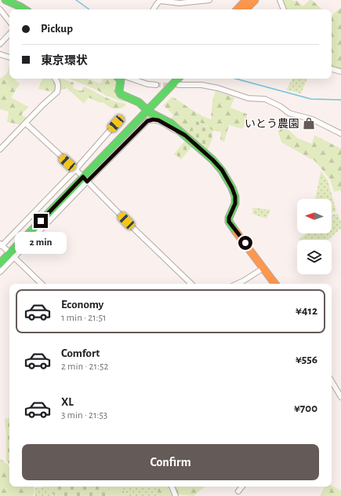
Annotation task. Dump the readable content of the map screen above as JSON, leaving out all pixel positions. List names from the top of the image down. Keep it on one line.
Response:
{"places":{"shop":["いとう農園"]},"north":"left","page":{"banner":["Pickup","東京環状"],"bubble":"2 min","list":[{"name":"Economy","note":"1 min · 21:51","value":"¥412"},{"name":"Comfort","note":"2 min · 21:52","value":"¥556"},{"name":"XL","note":"3 min · 21:53","value":"¥700"}],"buttons":"Confirm"}}
